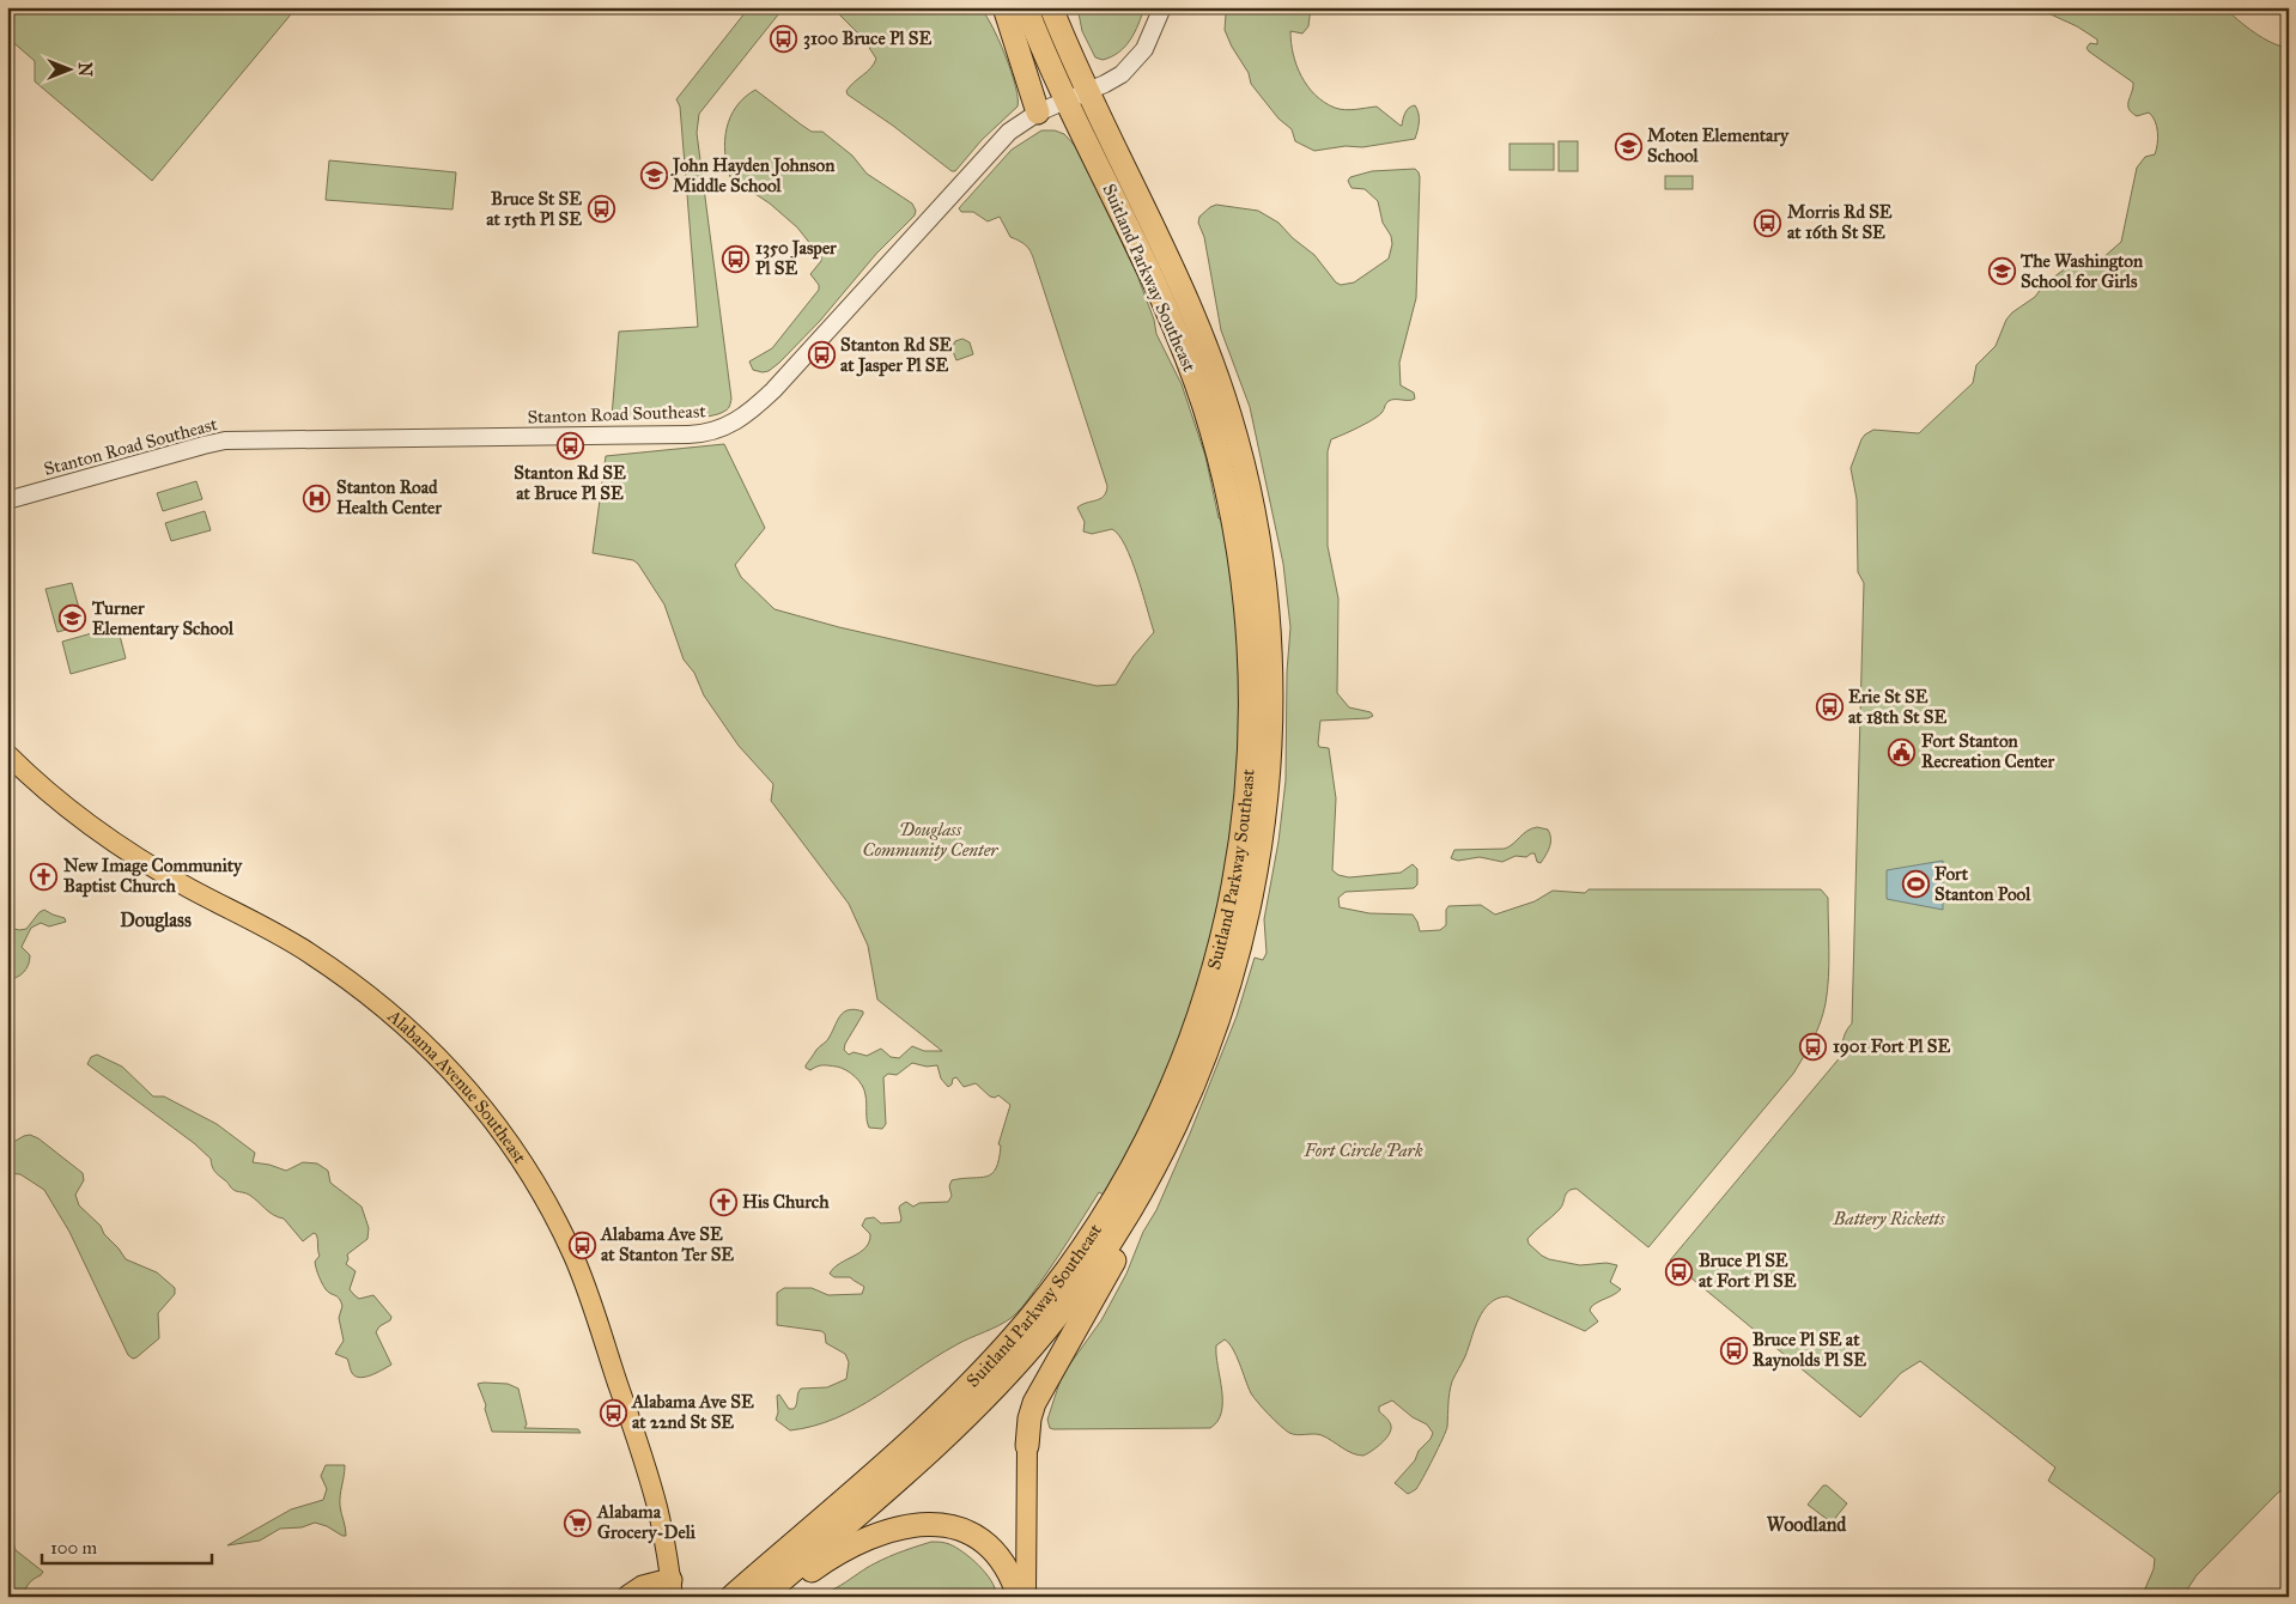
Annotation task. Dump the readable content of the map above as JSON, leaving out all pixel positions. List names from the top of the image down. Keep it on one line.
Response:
{"streets":{"highway":["Suitland Parkway Southeast"],"main road":["Alabama Avenue Southeast"],"street":["Stanton Road Southeast"]},"crossings":[["Suitland Parkway Southeast","Stanton Road Southeast"]],"districts":["Douglass","Woodland"],"parks":["Douglass Community Center","Fort Circle Park","Battery Ricketts"],"places":{"bus stop":["3100 Bruce Pl SE","Bruce St SE at 15th Pl SE","Morris Rd SE at 16th St SE","1350 Jasper Pl SE","Stanton Rd SE at Jasper Pl SE","Stanton Rd SE at Bruce Pl SE","Erie St SE at 18th St SE","1901 Fort Pl SE","Alabama Ave SE at Stanton Ter SE","Bruce Pl SE at Fort Pl SE","Bruce Pl SE at Raynolds Pl SE","Alabama Ave SE at 22nd St SE"],"school or university":["Moten Elementary School","John Hayden Johnson Middle School","The Washington School for Girls","Turner Elementary School"],"hospital":["Stanton Road Health Center"],"public building":["Fort Stanton Recreation Center"],"church":["New Image Community Baptist Church","His Church"],"sports":["Fort Stanton Pool"],"supermarket":["Alabama Grocery-Deli"]},"scale_bar":"100 m","north":"right"}
